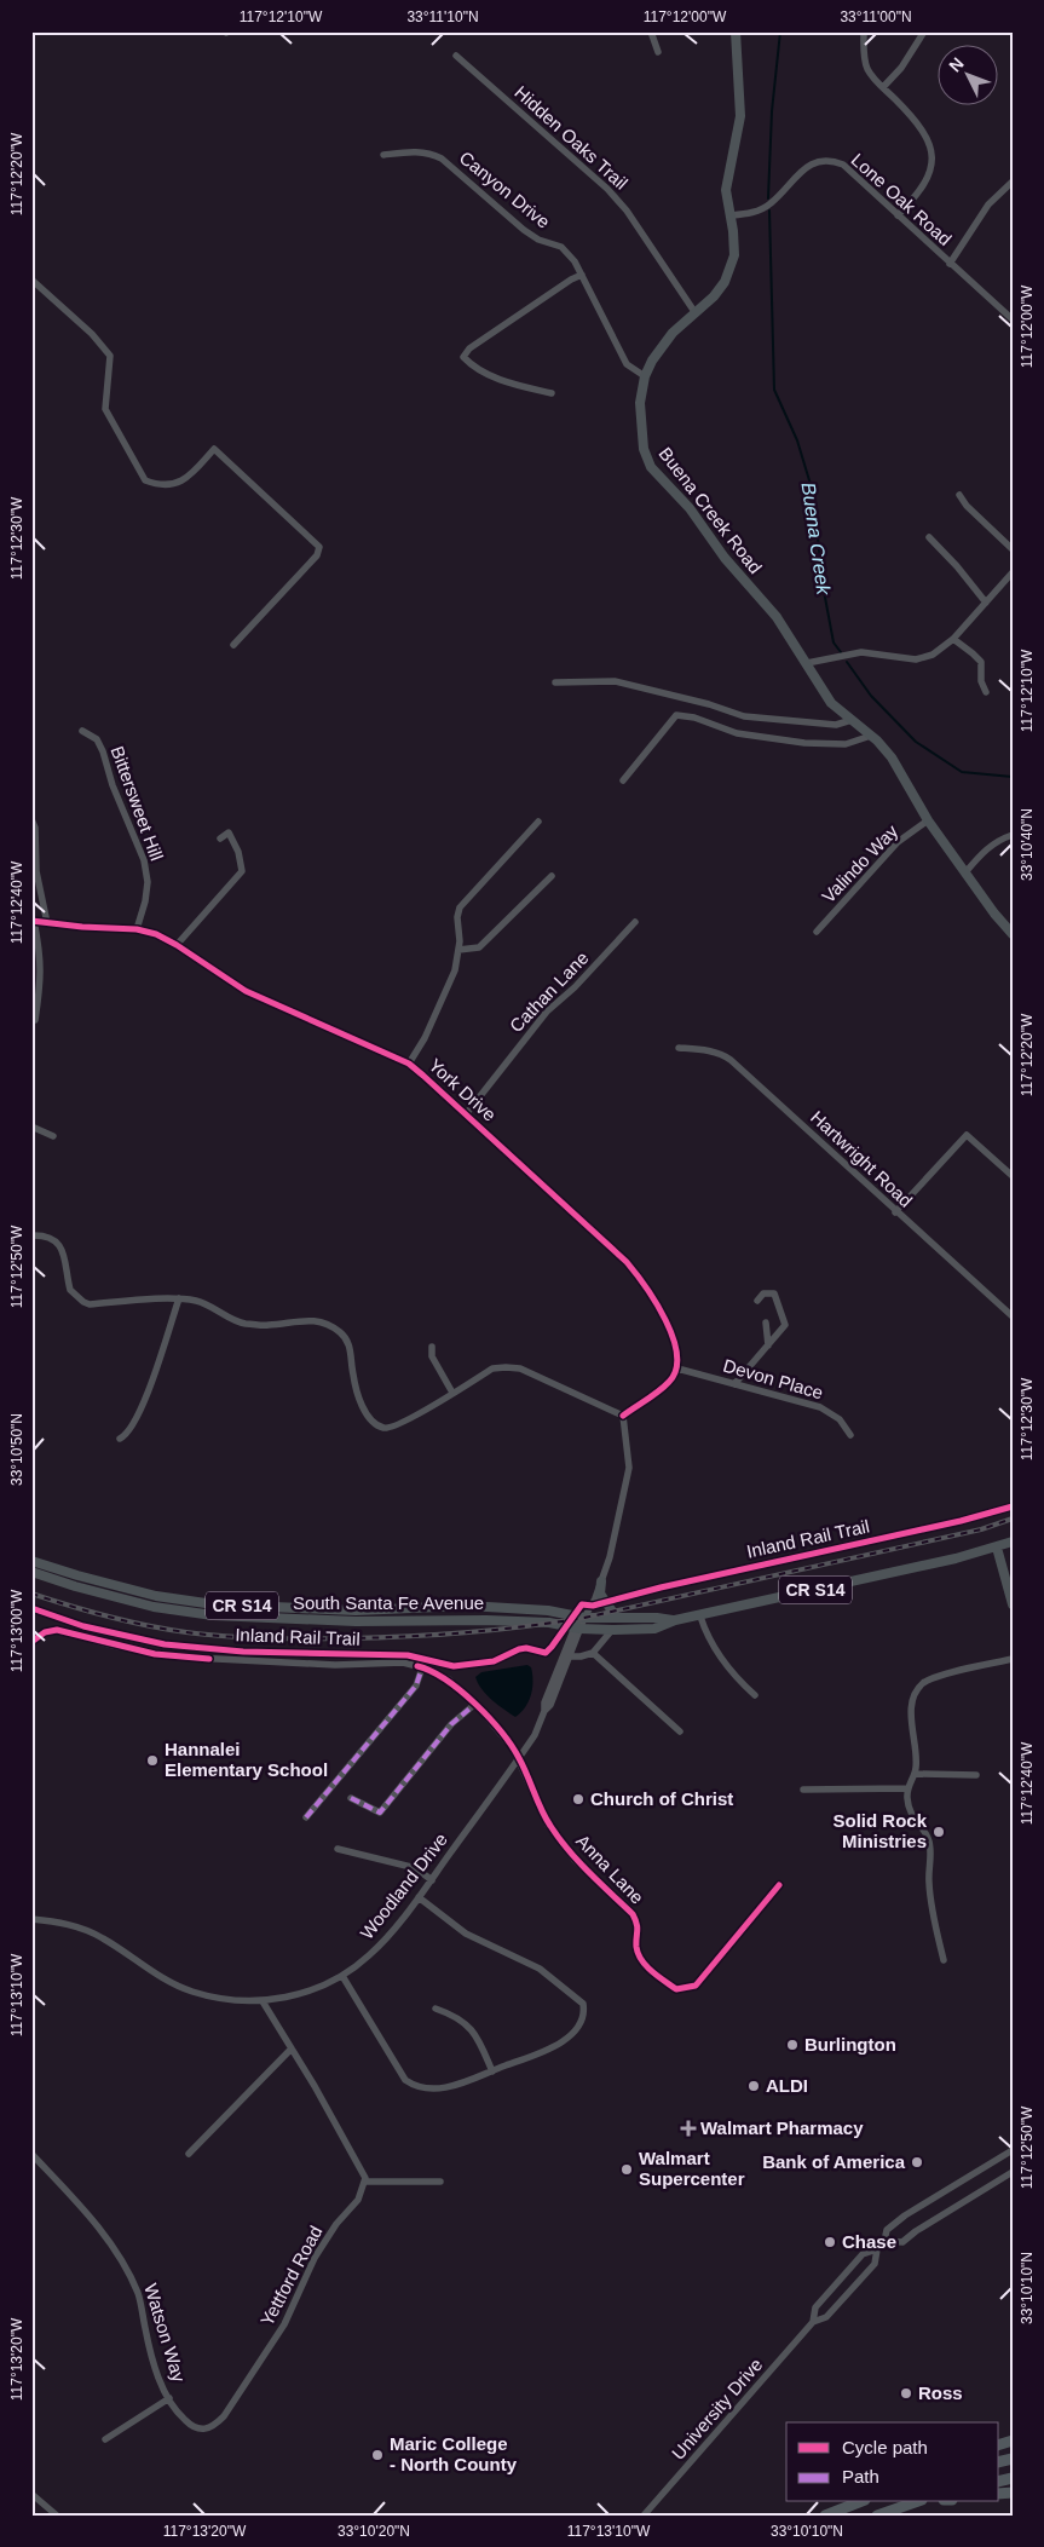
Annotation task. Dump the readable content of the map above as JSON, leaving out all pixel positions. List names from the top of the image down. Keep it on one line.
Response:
{"streets":{"main road":["Buena Creek Road","CR S14","South Santa Fe Avenue"],"street":["Hidden Oaks Trail","Canyon Drive","Lone Oak Road","Bittersweet Hill","Valindo Way","Cathan Lane","York Drive","Hartwright Road","Devon Place","Anna Lane","Woodland Drive","Yettford Road","Watson Way","University Drive"],"cycle path":["Inland Rail Trail"]},"crossings":[["Hidden Oaks Trail","Buena Creek Road"],["Canyon Drive","Buena Creek Road"],["Lone Oak Road","Buena Creek Road"],["Buena Creek Road","Valindo Way"],["Bittersweet Hill","York Drive"],["Cathan Lane","York Drive"],["York Drive","Devon Place"],["South Santa Fe Avenue","Woodland Drive"],["Anna Lane","Woodland Drive"],["Yettford Road","Watson Way"]],"water":["Buena Creek"],"places":{"other":["Hannalei Elementary School","Church of Christ","Solid Rock Ministries","Burlington","ALDI","Bank of America","Walmart Supercenter","Chase","Ross","Maric College - North County"],"health":["Walmart Pharmacy"]},"legend":["Cycle path","Path"],"north":"top left","coordinates":["117°12'10\"W","33°11'10\"N","117°12'00\"W","33°11'00\"N","117°12'20\"W","117°12'30\"W","33°10'40\"N","117°12'40\"W","117°12'50\"W","33°10'50\"N","117°13'00\"W","117°13'10\"W","33°10'10\"N","117°13'20\"W","33°10'20\"N"]}
